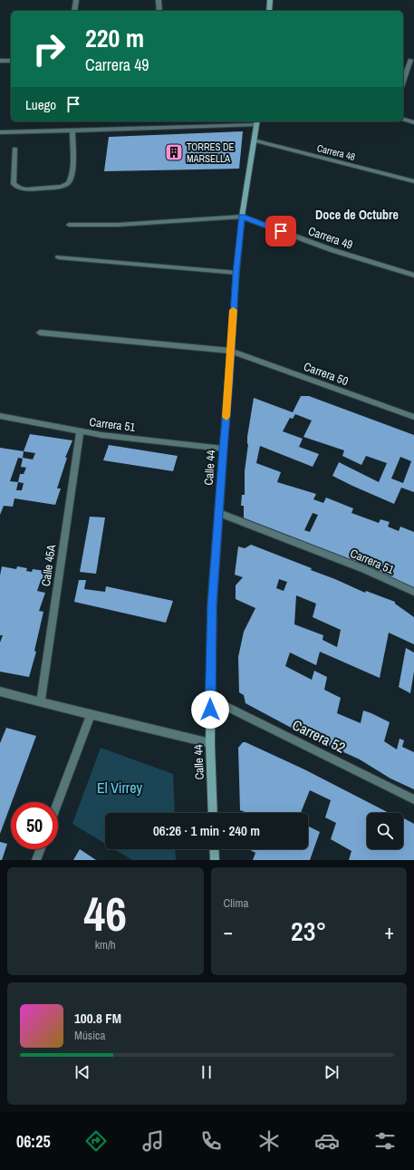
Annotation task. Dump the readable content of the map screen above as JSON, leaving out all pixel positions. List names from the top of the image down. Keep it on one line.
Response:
{"streets":{"main road":["Calle 44"],"street":["Carrera 48","Carrera 49","Carrera 50","Carrera 51","Calle 45A","Carrera 52"]},"crossings":[["Carrera 48","Calle 44"],["Carrera 49","Calle 44"],["Carrera 50","Calle 44"],["Carrera 51","Calle 44"],["Carrera 51","Calle 45A"],["Calle 44","Carrera 52"]],"districts":["Doce de Octubre"],"parks":["El Virrey"],"places":{"building":["TORRES DE MARSELLA"]},"page":{"turn":["220 m","Carrera 49"],"then":"Luego","limit":"50","trip":"06:26 · 1 min · 240 m","tile":[["46","km/h"],"Clima"],"heat":["−","23°","+"],"song":["100.8 FM","Música"],"tabs":"06:25"}}
